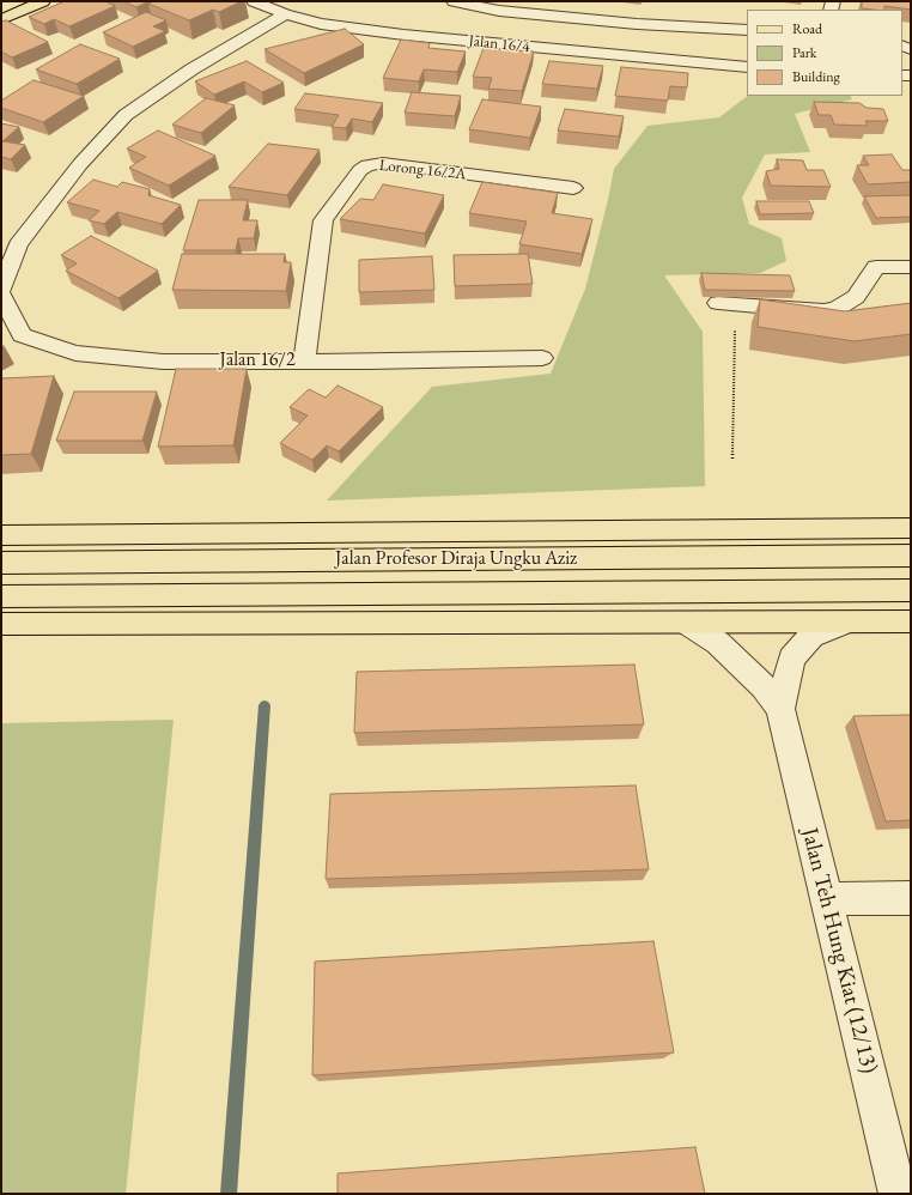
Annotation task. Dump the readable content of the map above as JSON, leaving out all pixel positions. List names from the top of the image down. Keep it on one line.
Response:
{"streets":{"main road":["Jalan Profesor Diraja Ungku Aziz"],"street":["Jalan 16/4","Lorong 16/2A","Jalan 16/2","Jalan Teh Hung Kiat (12/13)"]},"crossings":[["Lorong 16/2A","Jalan 16/2"]],"legend":["Road","Park","Building"]}
